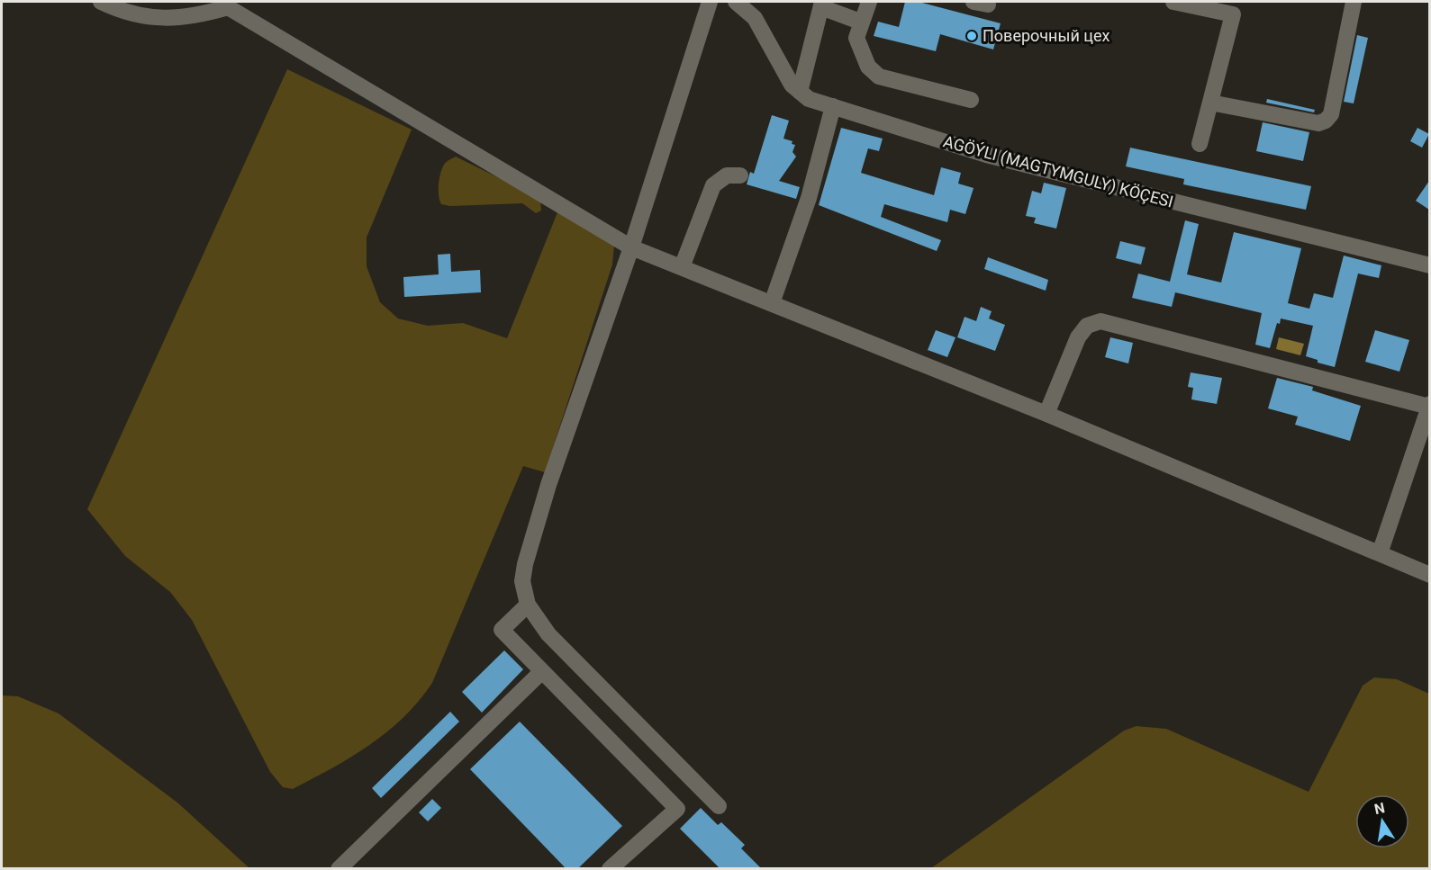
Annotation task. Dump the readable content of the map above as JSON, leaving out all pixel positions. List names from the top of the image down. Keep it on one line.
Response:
{"streets":{"street":["AGÖÝLI (MAGTYMGULY) KÖÇESI"]},"places":["Поверочный цех"],"north":"top"}
